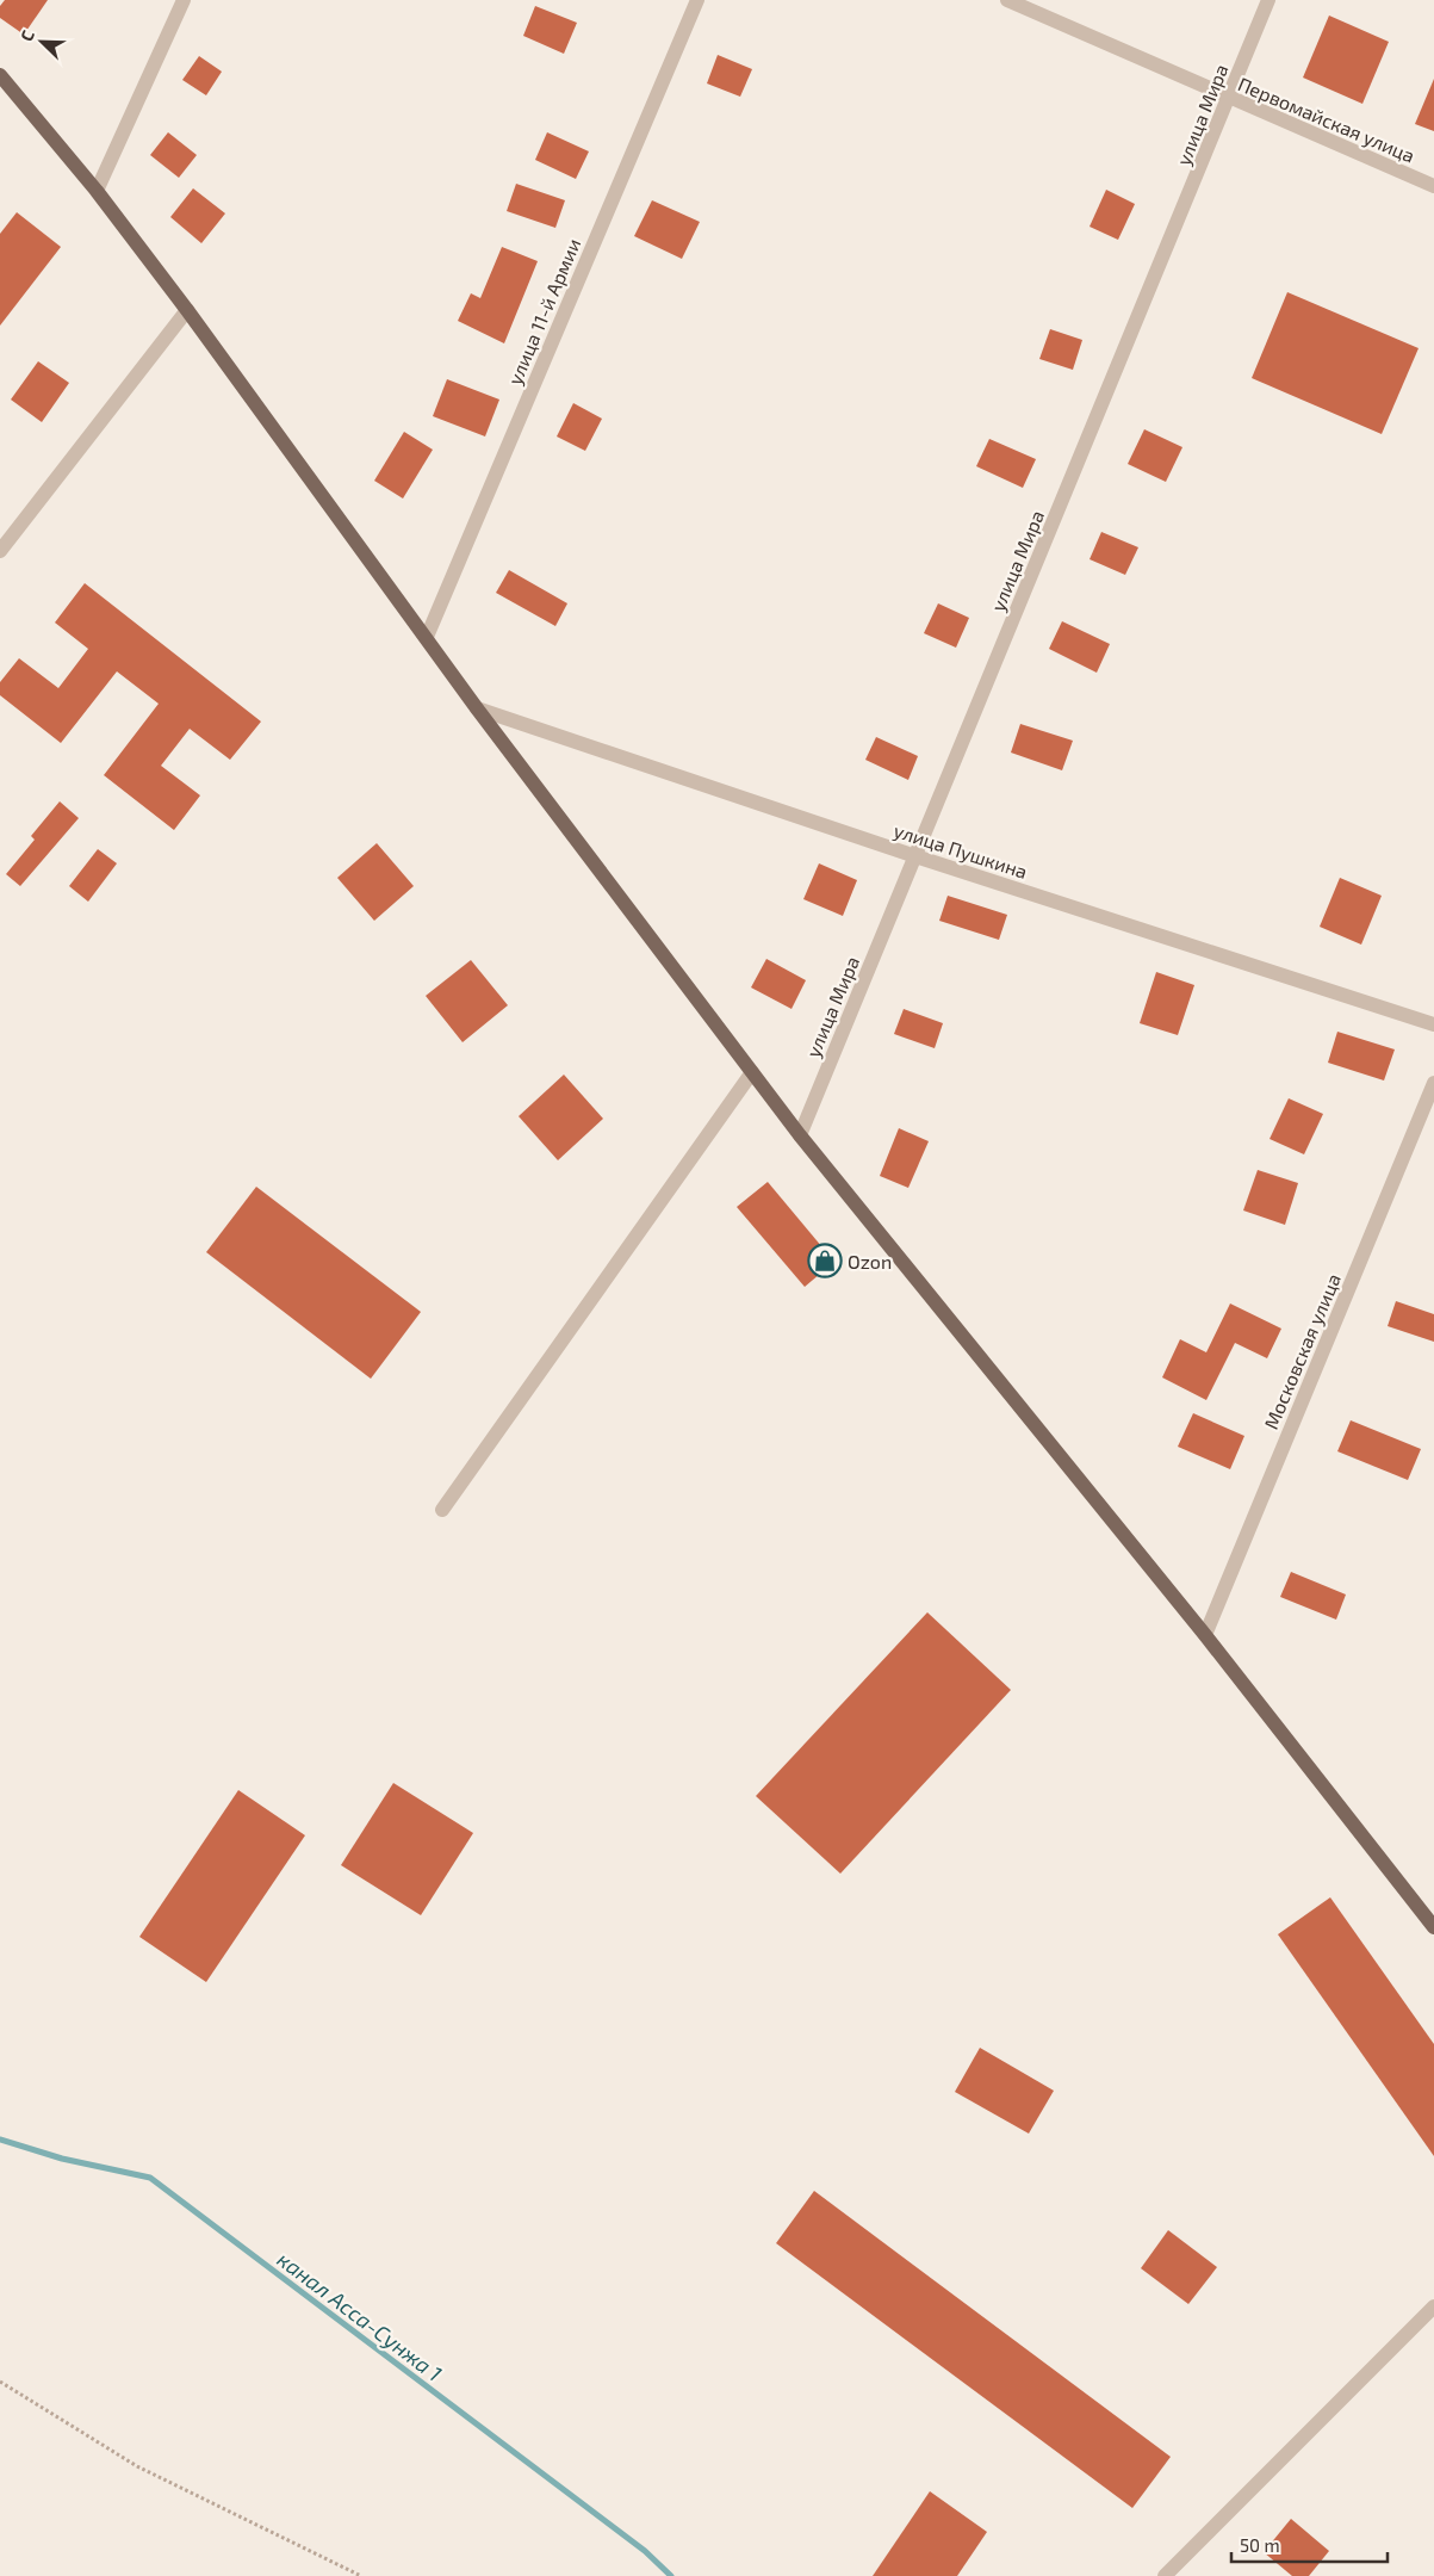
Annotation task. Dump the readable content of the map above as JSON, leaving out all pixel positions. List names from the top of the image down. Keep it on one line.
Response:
{"streets":{"street":["улица Мира","Первомайская улица","улица 11-й Армии","улица Пушкина","Московская улица"]},"crossings":[["улица Мира","Первомайская улица"],["улица Мира","улица Пушкина"]],"water":["канал Асса-Сунжа 1"],"places":{"shop":["Ozon"]},"scale_bar":"50 m","north":"top left"}
